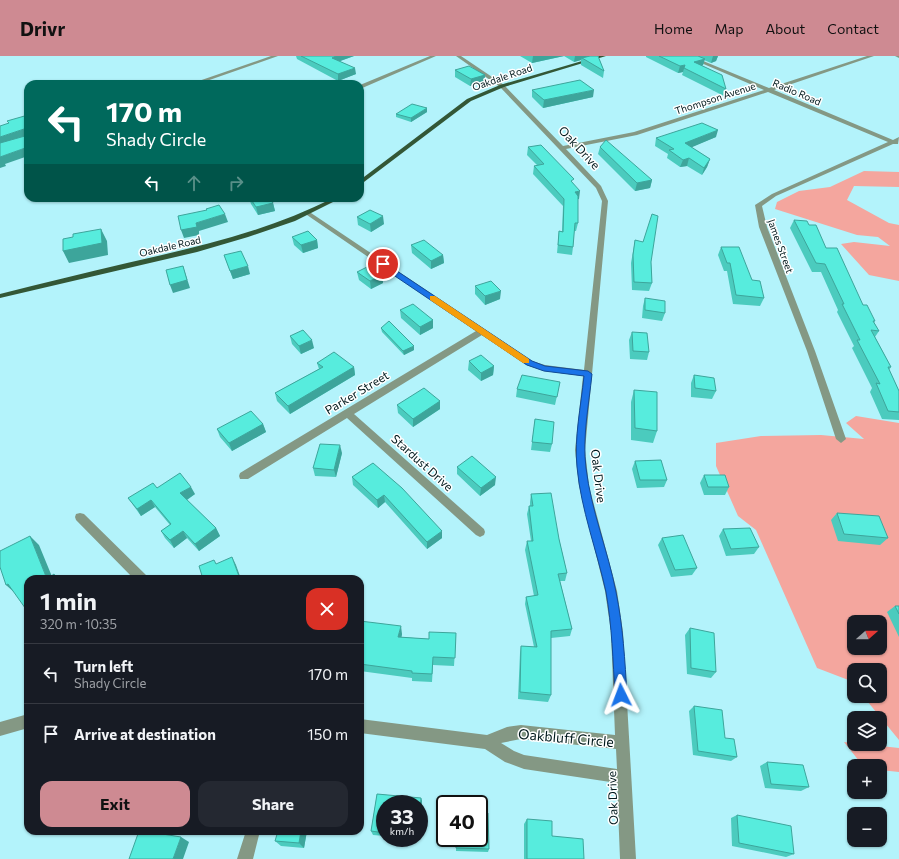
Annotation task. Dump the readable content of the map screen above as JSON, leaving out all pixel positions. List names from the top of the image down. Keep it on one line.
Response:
{"streets":{"main road":["Oakdale Road"],"street":["Radio Road","Thompson Avenue","Oak Drive","James Street","Parker Street","Stardust Drive","Oakbluff Circle"]},"crossings":[["Oakdale Road","Oak Drive"],["Radio Road","Thompson Avenue"],["Radio Road","James Street"],["Thompson Avenue","Oak Drive"],["Oak Drive","Oakbluff Circle"],["Parker Street","Stardust Drive"]],"north":"right","page":{"header":"Drivr","nav":["Home","Map","About","Contact"],"turn":["170 m","Shady Circle"],"heading":["1 min","320 m · 10:35"],"map_buttons":["+","−"],"list":[{"name":"Turn left","note":"Shady Circle","value":"170 m"},{"name":"Arrive at destination","value":"150 m"}],"buttons":["Exit","Share"],"speed":"33 km/h","limit":"40"}}
